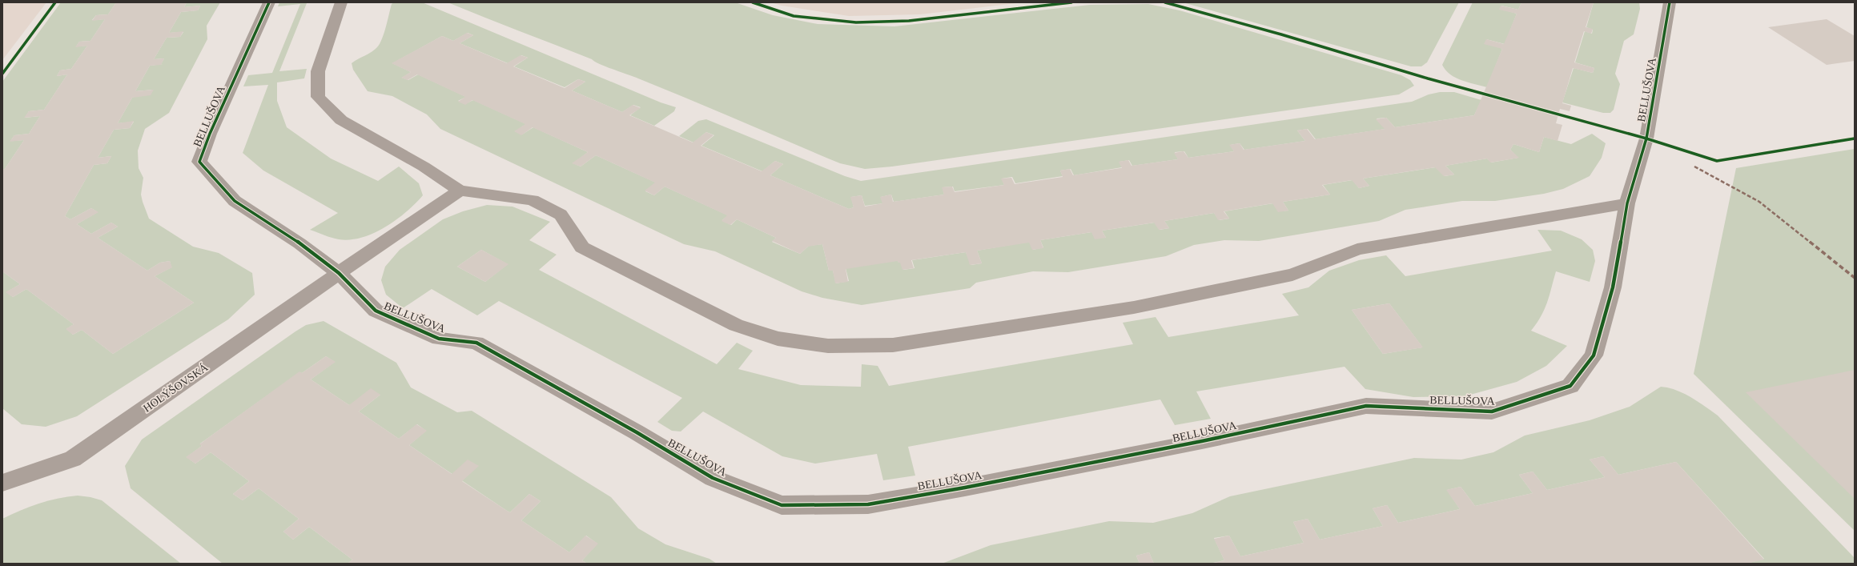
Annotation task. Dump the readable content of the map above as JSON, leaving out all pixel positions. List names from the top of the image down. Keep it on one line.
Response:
{"streets":{"street":["BELLUŠOVA","HOLÝŠOVSKÁ"]},"crossings":[["BELLUŠOVA","HOLÝŠOVSKÁ"]]}
